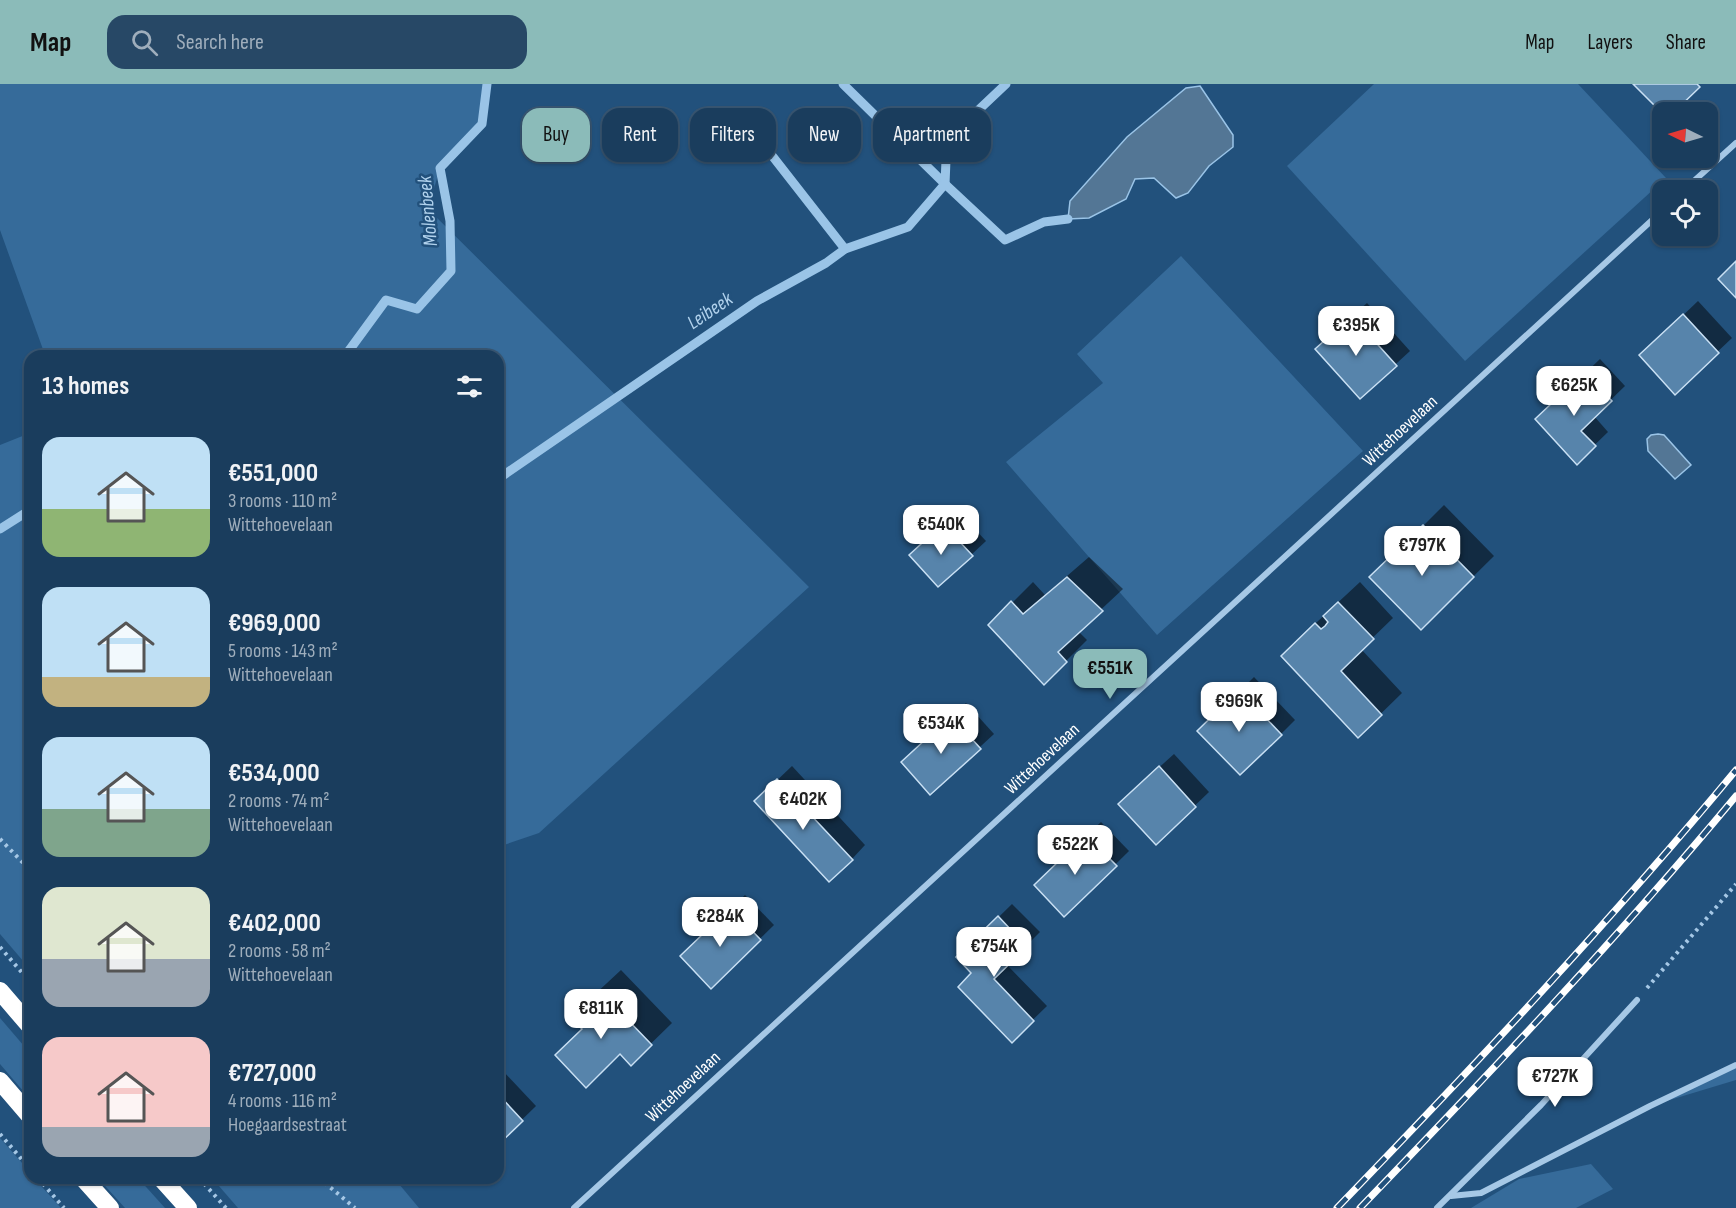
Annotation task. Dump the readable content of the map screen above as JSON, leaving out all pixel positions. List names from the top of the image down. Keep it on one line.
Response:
{"streets":{"street":["Wittehoevelaan"]},"water":["Molenbeek","Leibeek"],"north":"left","page":{"header":"Map","search":"Search here","nav":["Map","Layers","Share"],"chip":["Buy","Rent","Filters","New","Apartment"],"price":["€395K","€625K","€540K","€797K","€551K","€969K","€534K","€402K","€522K","€284K","€754K","€811K","€727K"],"heading":"13 homes","list":[{"name":"€551,000","note":"3 rooms · 110 m² · Wittehoevelaan"},{"name":"€969,000","note":"5 rooms · 143 m² · Wittehoevelaan"},{"name":"€534,000","note":"2 rooms · 74 m² · Wittehoevelaan"},{"name":"€402,000","note":"2 rooms · 58 m² · Wittehoevelaan"},{"name":"€727,000","note":"4 rooms · 116 m² · Hoegaardsestraat"}]}}
